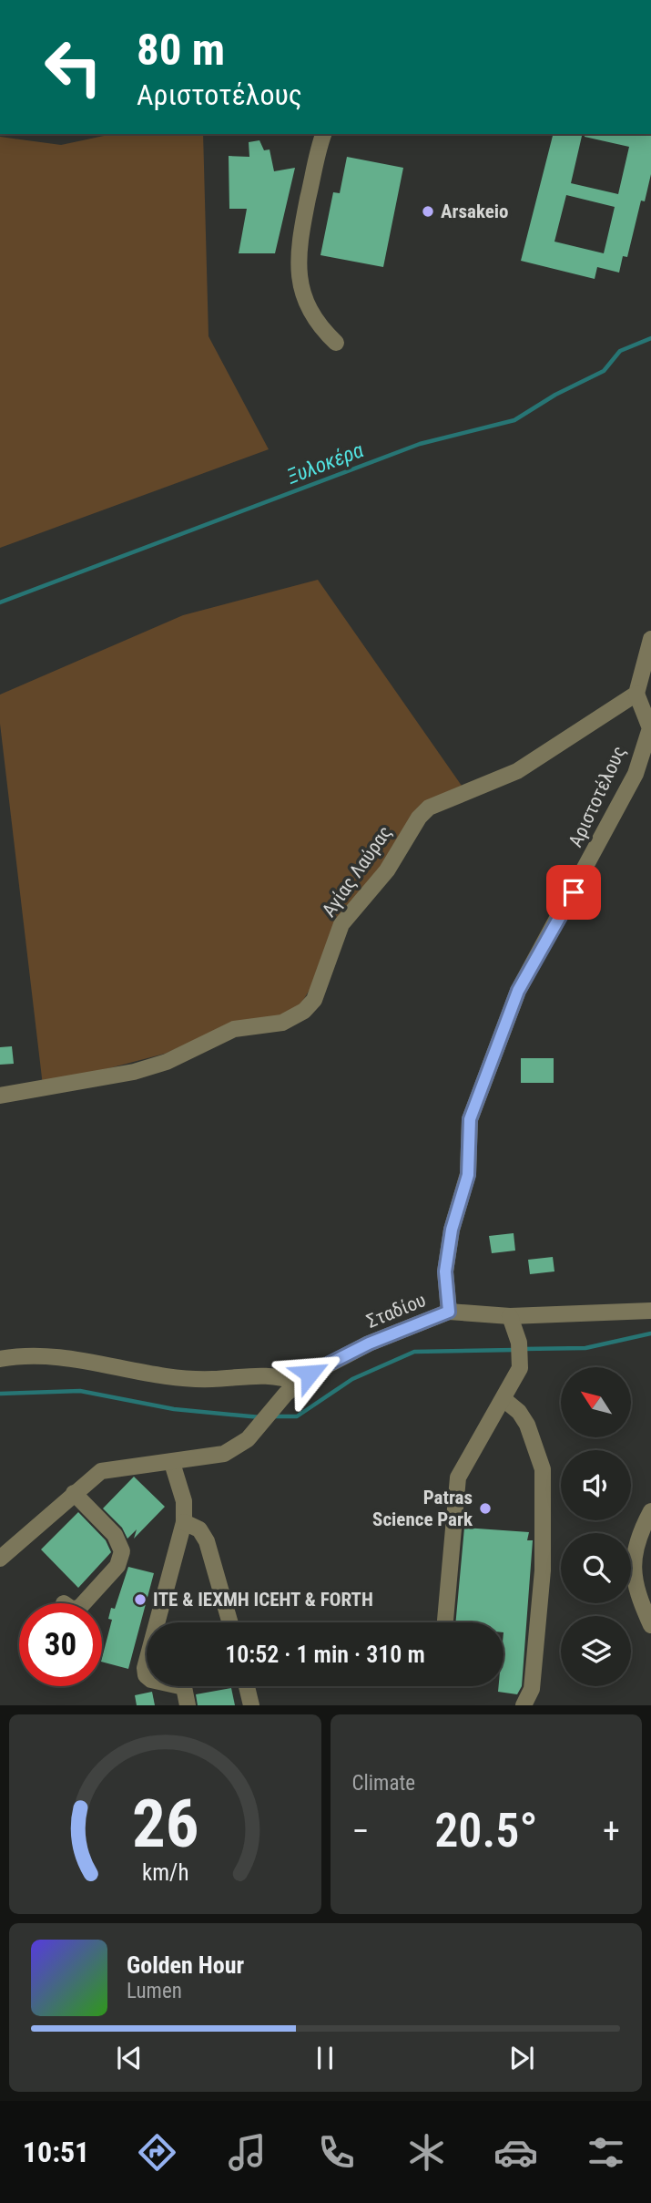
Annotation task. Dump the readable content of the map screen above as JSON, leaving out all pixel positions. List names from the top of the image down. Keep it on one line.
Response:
{"streets":{"street":["Αριστοτέλους","Αγίας Λαύρας","Σταδίου"]},"crossings":[["Αριστοτέλους","Αγίας Λαύρας"],["Αριστοτέλους","Σταδίου"]],"water":["Ξυλοκέρα"],"places":["Arsakeio","Patras Science Park","ΙΤΕ & ΙΕΧΜΗ ICEHT & FORTH"],"north":"top left","page":{"turn":["80 m","Αριστοτέλους"],"limit":"30","trip":"10:52 · 1 min · 310 m","tile":"Climate","heat":["−","20.5°","+"],"song":["Golden Hour","Lumen"],"tabs":"10:51","gauge":["26","km/h"]}}
